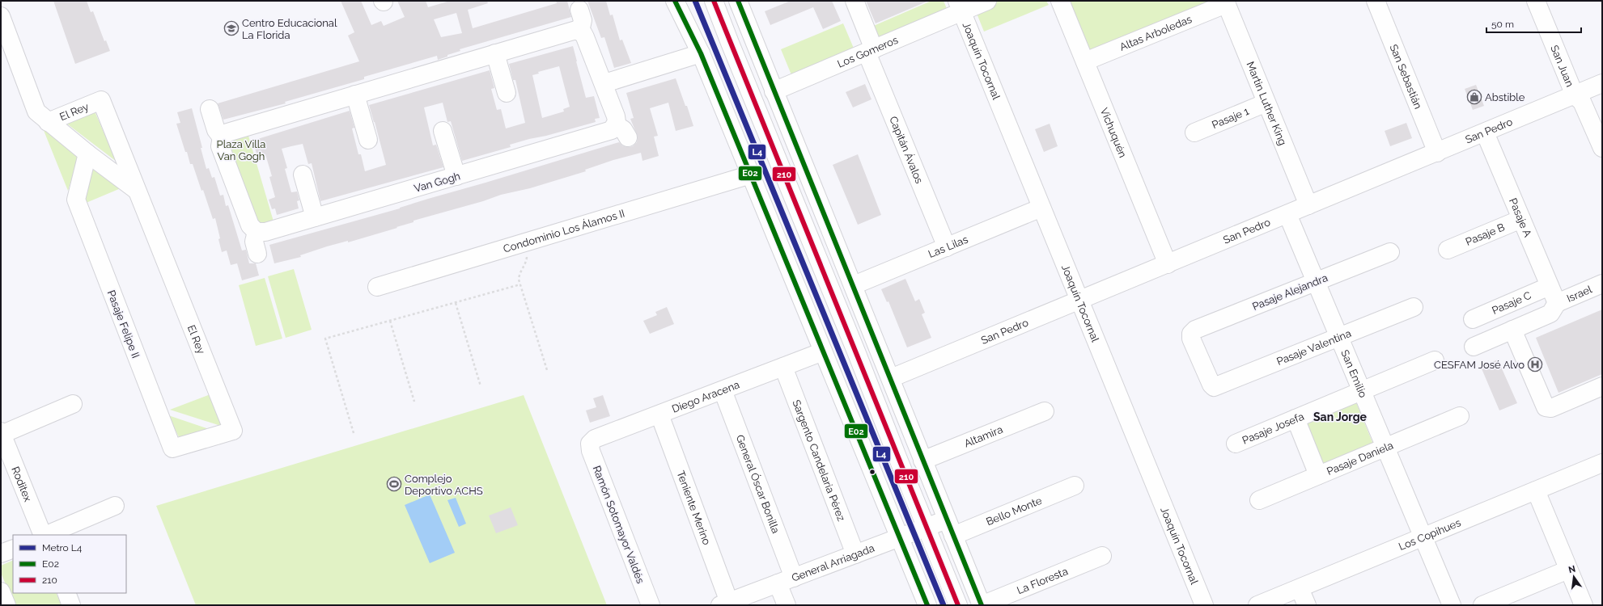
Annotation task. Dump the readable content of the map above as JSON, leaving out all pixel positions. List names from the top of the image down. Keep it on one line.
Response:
{"streets":{"street":["Altas Arboledas","Los Gomeros","Joaquín Tocornal","San Juan","San Sebastián","Martin Luther King","El Rey","Pasaje 1","San Pedro","Vichuquén","Capitán Ávalos","Van Gogh","Pasaje A","Condominio Los Álamos II","Pasaje B","Las Lilas","Pasaje Alejandra","Israel","Pasaje C","Pasaje Felipe II","Pasaje Valentina","San Emilio","Diego Aracena","Pasaje Josefa","Altamira","Pasaje Daniela","Sargento Candelaria Pérez","Roditex","General Óscar Bonilla","Teniente Merino","Bello Monte","Ramón Sotomayor Valdés","Los Copihues","General Arriagada","La Floresta"]},"crossings":[["Altas Arboledas","Martin Luther King"],["Altas Arboledas","Vichuquén"],["Los Gomeros","Joaquín Tocornal"],["Los Gomeros","Capitán Ávalos"],["Joaquín Tocornal","San Pedro"],["Joaquín Tocornal","Las Lilas"],["San Juan","San Pedro"],["San Sebastián","San Pedro"],["Martin Luther King","Pasaje 1"],["Martin Luther King","San Pedro"],["El Rey","Pasaje Felipe II"],["San Pedro","Vichuquén"],["San Pedro","Pasaje A"],["San Pedro","San Emilio"],["Capitán Ávalos","Las Lilas"],["Pasaje A","Pasaje B"],["Pasaje A","Israel"],["Pasaje A","Pasaje C"],["Pasaje Alejandra","Pasaje Valentina"],["Pasaje Alejandra","San Emilio"],["Pasaje Valentina","San Emilio"],["San Emilio","Pasaje Josefa"],["San Emilio","Pasaje Daniela"],["San Emilio","Los Copihues"],["Diego Aracena","Sargento Candelaria Pérez"],["Diego Aracena","General Óscar Bonilla"],["Diego Aracena","Teniente Merino"],["Diego Aracena","Ramón Sotomayor Valdés"],["Sargento Candelaria Pérez","General Arriagada"],["General Óscar Bonilla","General Arriagada"],["Teniente Merino","General Arriagada"],["Bello Monte","General Arriagada"]],"districts":["San Jorge"],"parks":["Plaza Villa Van Gogh"],"places":{"school or university":["Centro Educacional La Florida"],"shop":["Abstible"],"hospital":["CESFAM José Alvo"],"sports":["Complejo Deportivo ACHS"]},"lines":["metro line L4","transit line E02","transit line 210"],"legend":["Metro L4","E02","210"],"scale_bar":"50 m","north":"top"}
